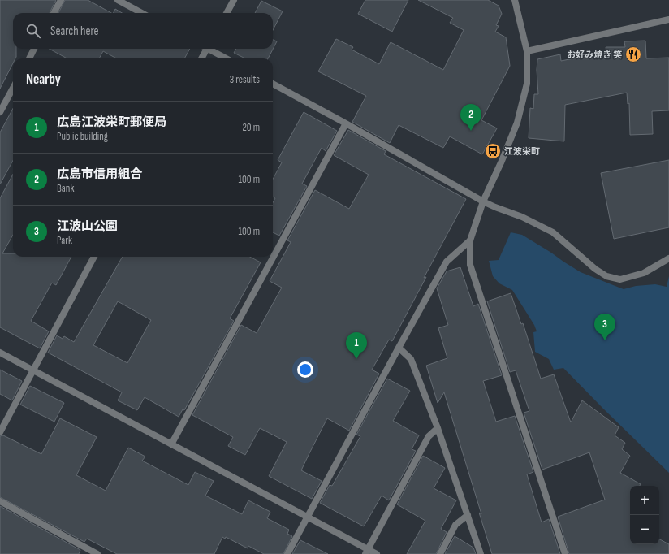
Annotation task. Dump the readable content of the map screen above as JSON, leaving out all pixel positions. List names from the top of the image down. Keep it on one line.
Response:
{"places":{"restaurant":["お好み焼き 笑"],"bus stop":["江波栄町"]},"page":{"search":"Search here","heading":["Nearby","3 results"],"list":[{"mark":"1","name":"広島江波栄町郵便局","note":"Public building","value":"20 m"},{"mark":"2","name":"広島市信用組合","note":"Bank","value":"100 m"},{"mark":"3","name":"江波山公園","note":"Park","value":"100 m"}],"pins":["2","3","1"],"map_buttons":["+","−"]}}
